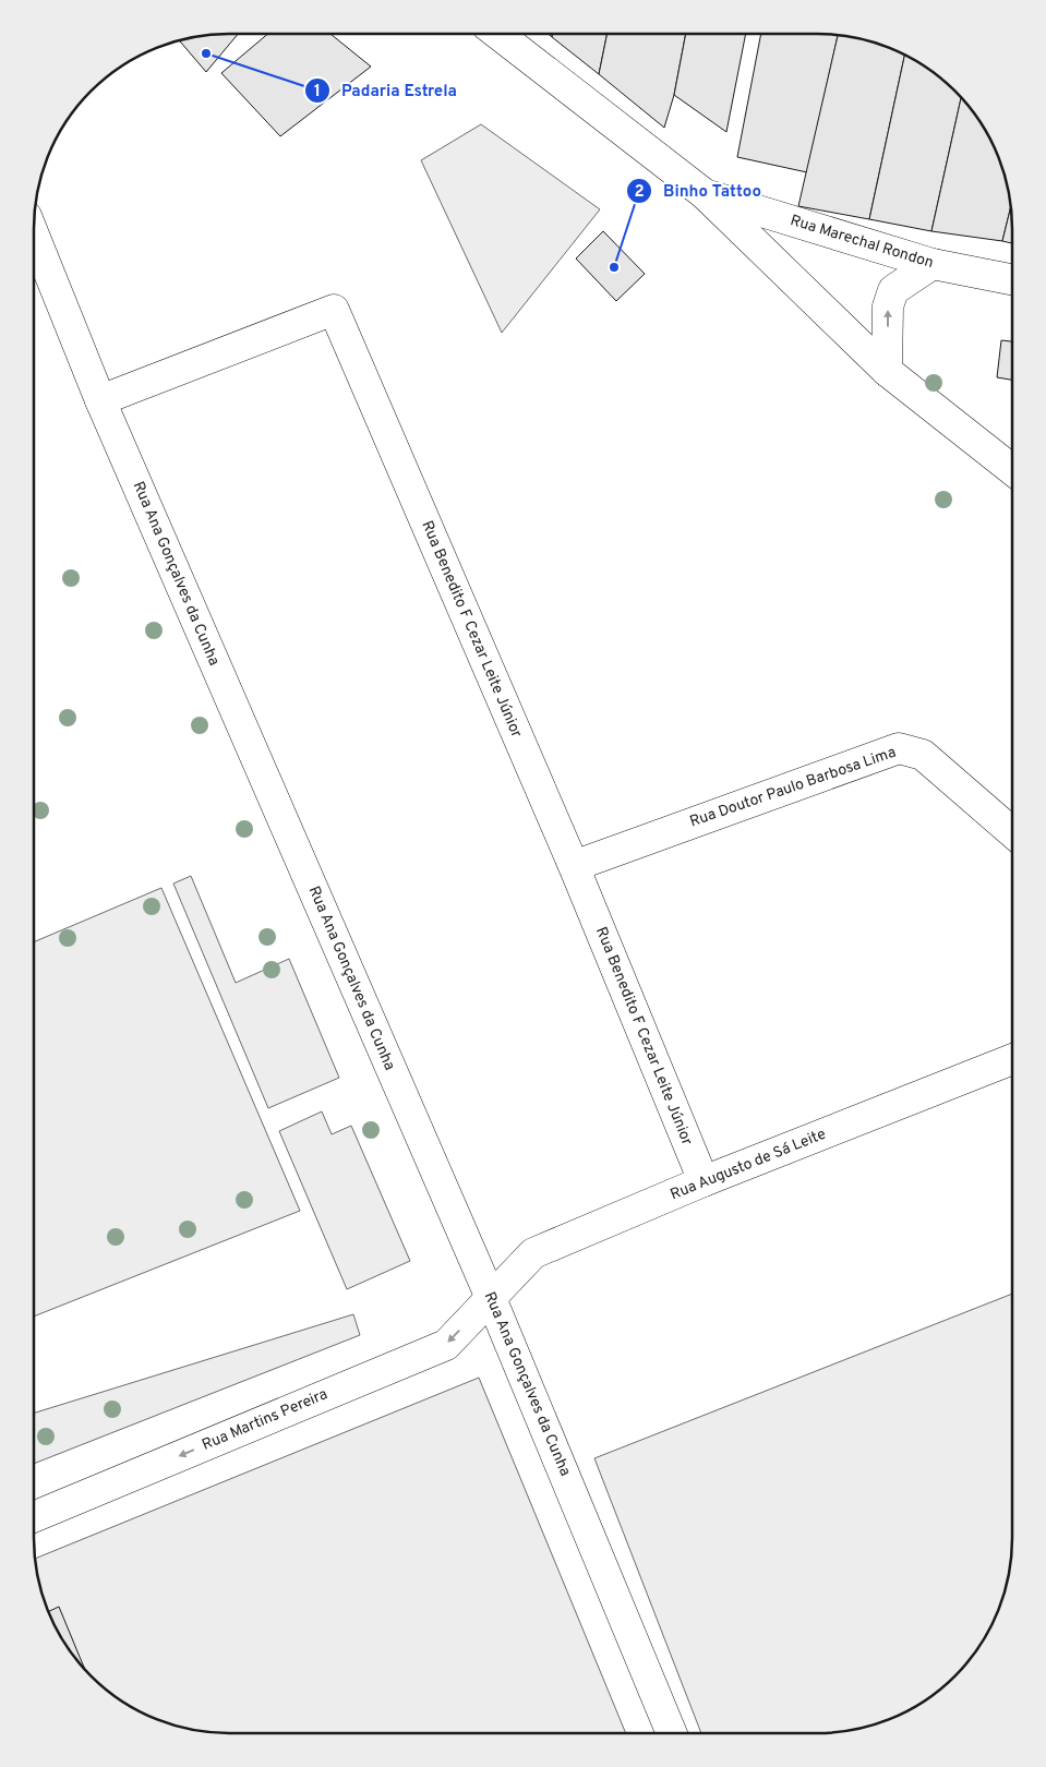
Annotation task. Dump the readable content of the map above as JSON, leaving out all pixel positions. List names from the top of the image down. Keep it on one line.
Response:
{"streets":{"street":["Rua Marechal Rondon","Rua Ana Gonçalves da Cunha","Rua Benedito F Cezar Leite Júnior","Rua Doutor Paulo Barbosa Lima","Rua Augusto de Sá Leite","Rua Martins Pereira"]},"crossings":[["Rua Ana Gonçalves da Cunha","Rua Benedito F Cezar Leite Júnior"],["Rua Ana Gonçalves da Cunha","Rua Augusto de Sá Leite"],["Rua Ana Gonçalves da Cunha","Rua Martins Pereira"],["Rua Benedito F Cezar Leite Júnior","Rua Doutor Paulo Barbosa Lima"],["Rua Benedito F Cezar Leite Júnior","Rua Augusto de Sá Leite"],["Rua Augusto de Sá Leite","Rua Martins Pereira"]],"one_way":["Rua Martins Pereira"],"places":["Padaria Estrela","Binho Tattoo"]}
